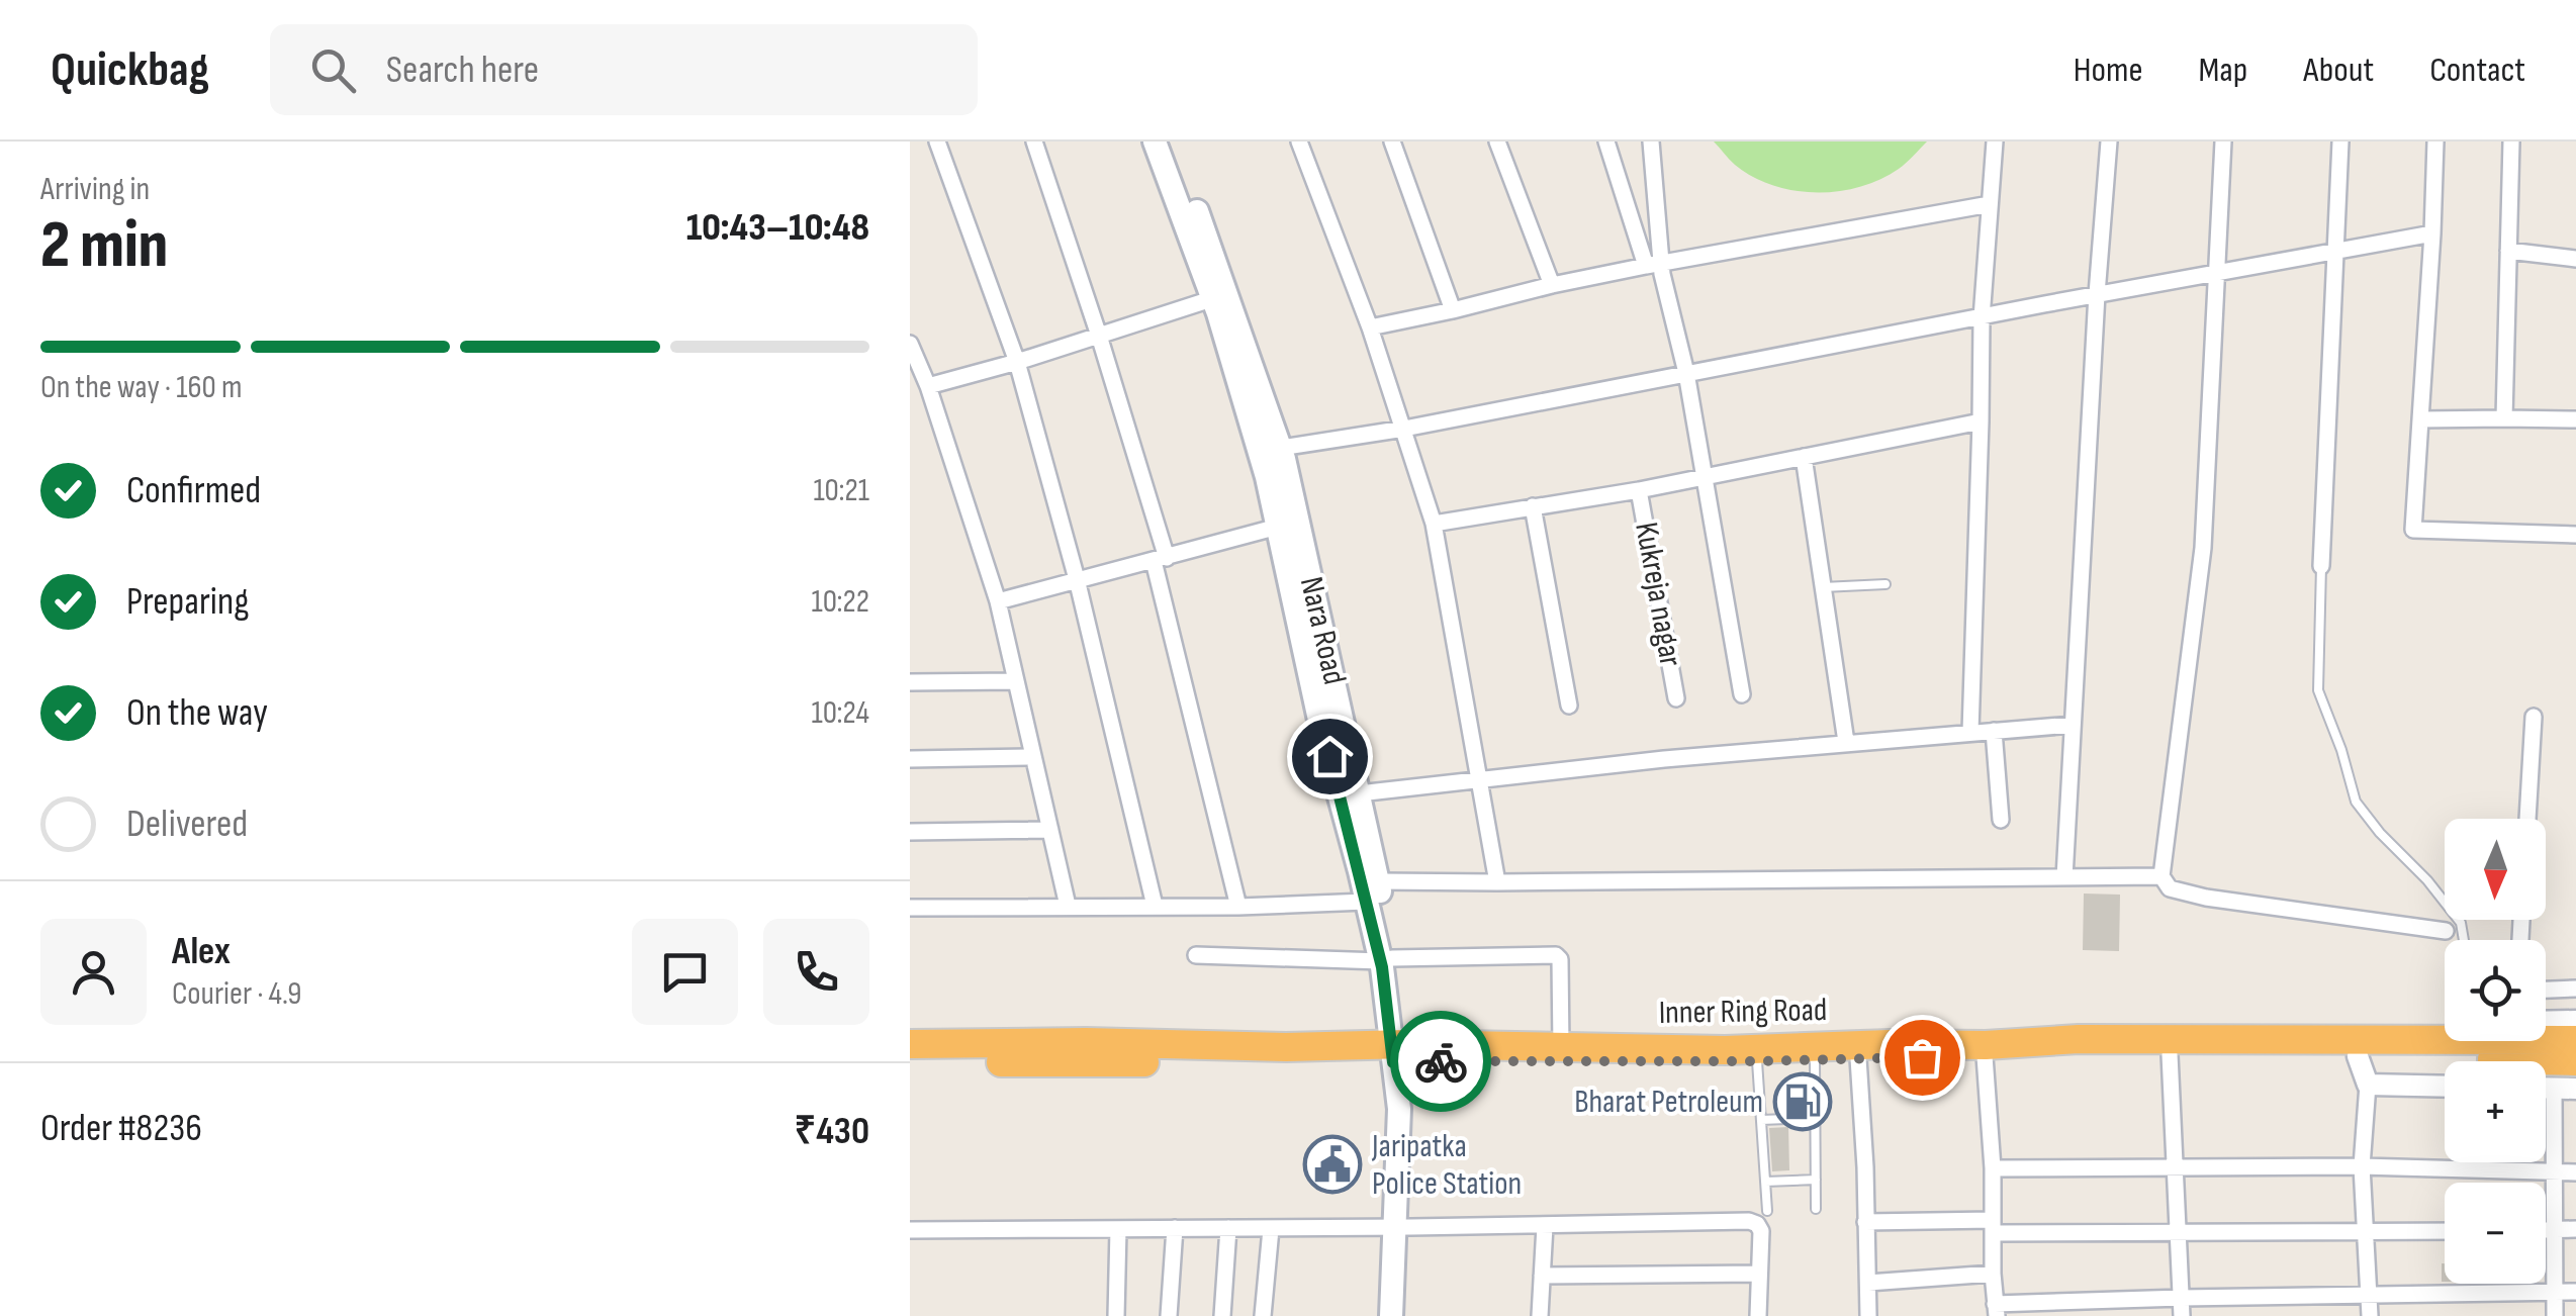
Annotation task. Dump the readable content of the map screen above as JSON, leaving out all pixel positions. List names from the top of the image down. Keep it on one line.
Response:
{"streets":{"highway":["Inner Ring Road"],"main road":["Nara Road"],"street":["Kukreja nagar"]},"crossings":[["Nara Road","Inner Ring Road"]],"places":{"fuel station":["Bharat Petroleum"],"public building":["Jaripatka Police Station"]},"north":"bottom","page":{"header":"Quickbag","search":"Search here","nav":["Home","Map","About","Contact"],"heading":["2 min","Arriving in","10:43–10:48"],"panel":["Alex","Courier · 4.9","Order #8236","₹430"],"bar":"On the way · 160 m","list":[["Confirmed","10:21"],["Preparing","10:22"],["On the way","10:24"],"Delivered"],"map_buttons":["+","−"]}}
